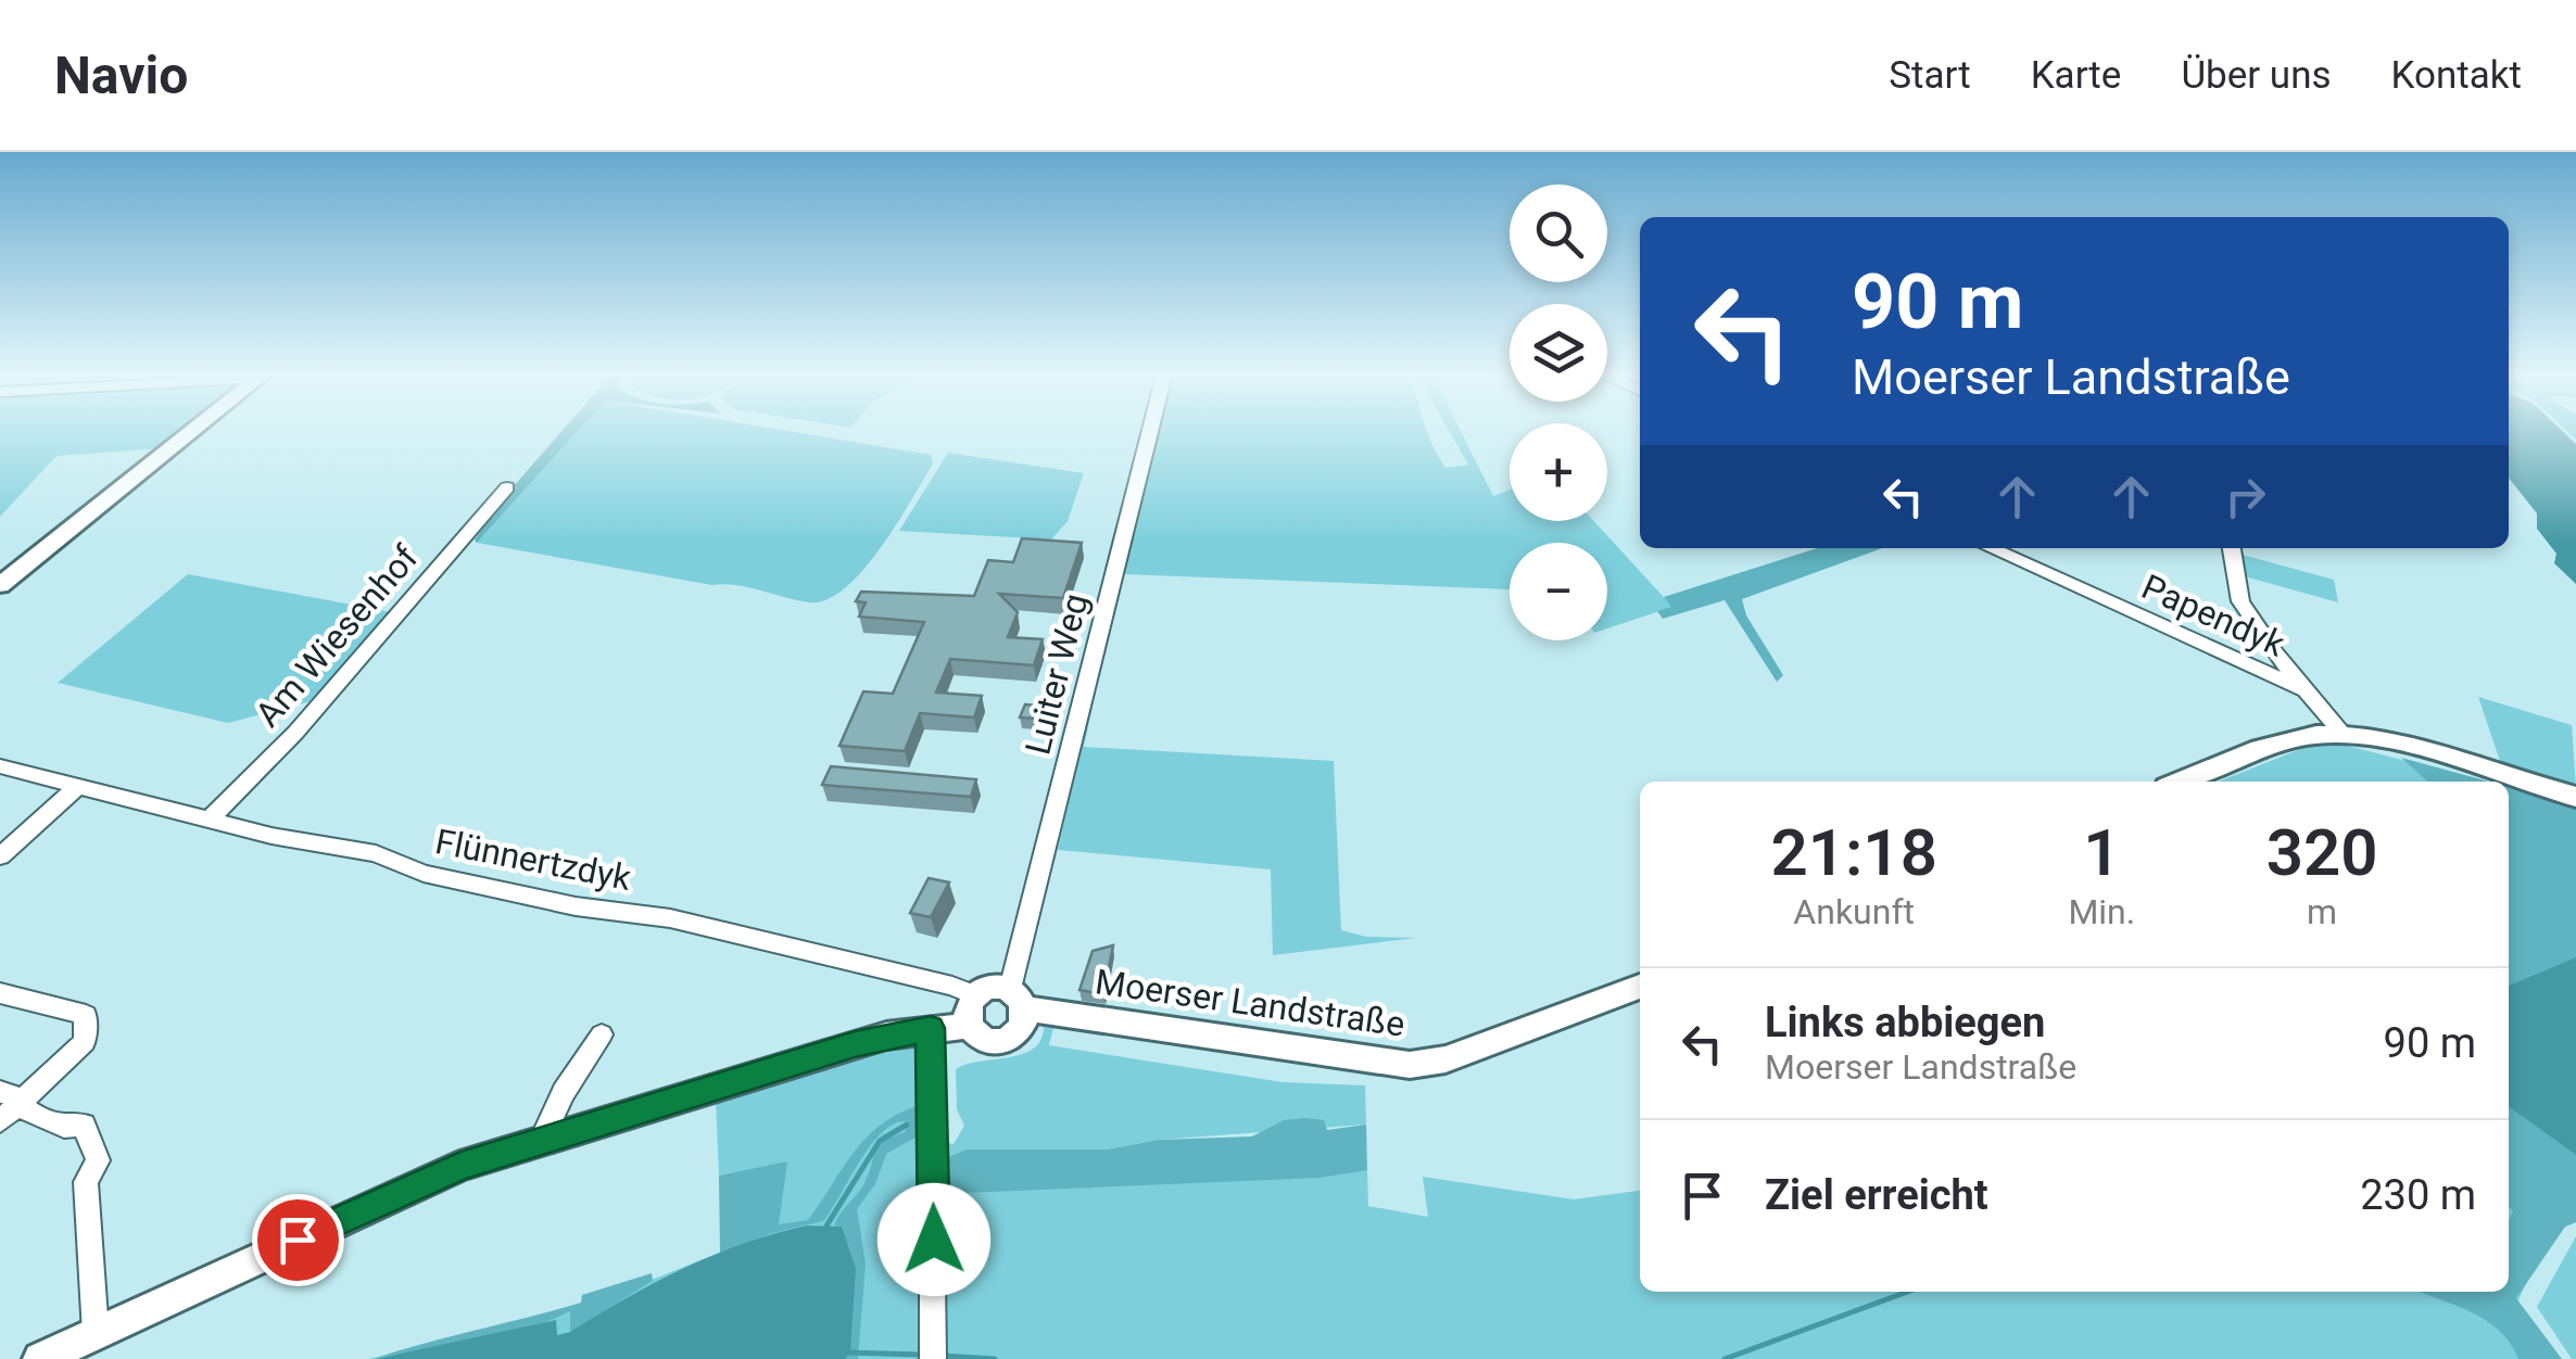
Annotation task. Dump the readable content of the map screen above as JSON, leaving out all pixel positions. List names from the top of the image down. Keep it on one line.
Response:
{"streets":{"main road":["Moerser Landstraße"],"street":["Papendyk","Am Wiesenhof","Luiter Weg","Flünnertzdyk"]},"crossings":[["Am Wiesenhof","Flünnertzdyk"],["Luiter Weg","Flünnertzdyk"],["Luiter Weg","Moerser Landstraße"],["Flünnertzdyk","Moerser Landstraße"]],"page":{"header":"Navio","nav":["Start","Karte","Über uns","Kontakt"],"map_buttons":["+","−"],"turn":["90 m","Moerser Landstraße"],"eta":["21:18","Ankunft","1","Min.","320","m"],"list":[{"name":"Links abbiegen","note":"Moerser Landstraße","value":"90 m"},{"name":"Ziel erreicht","value":"230 m"}]}}
